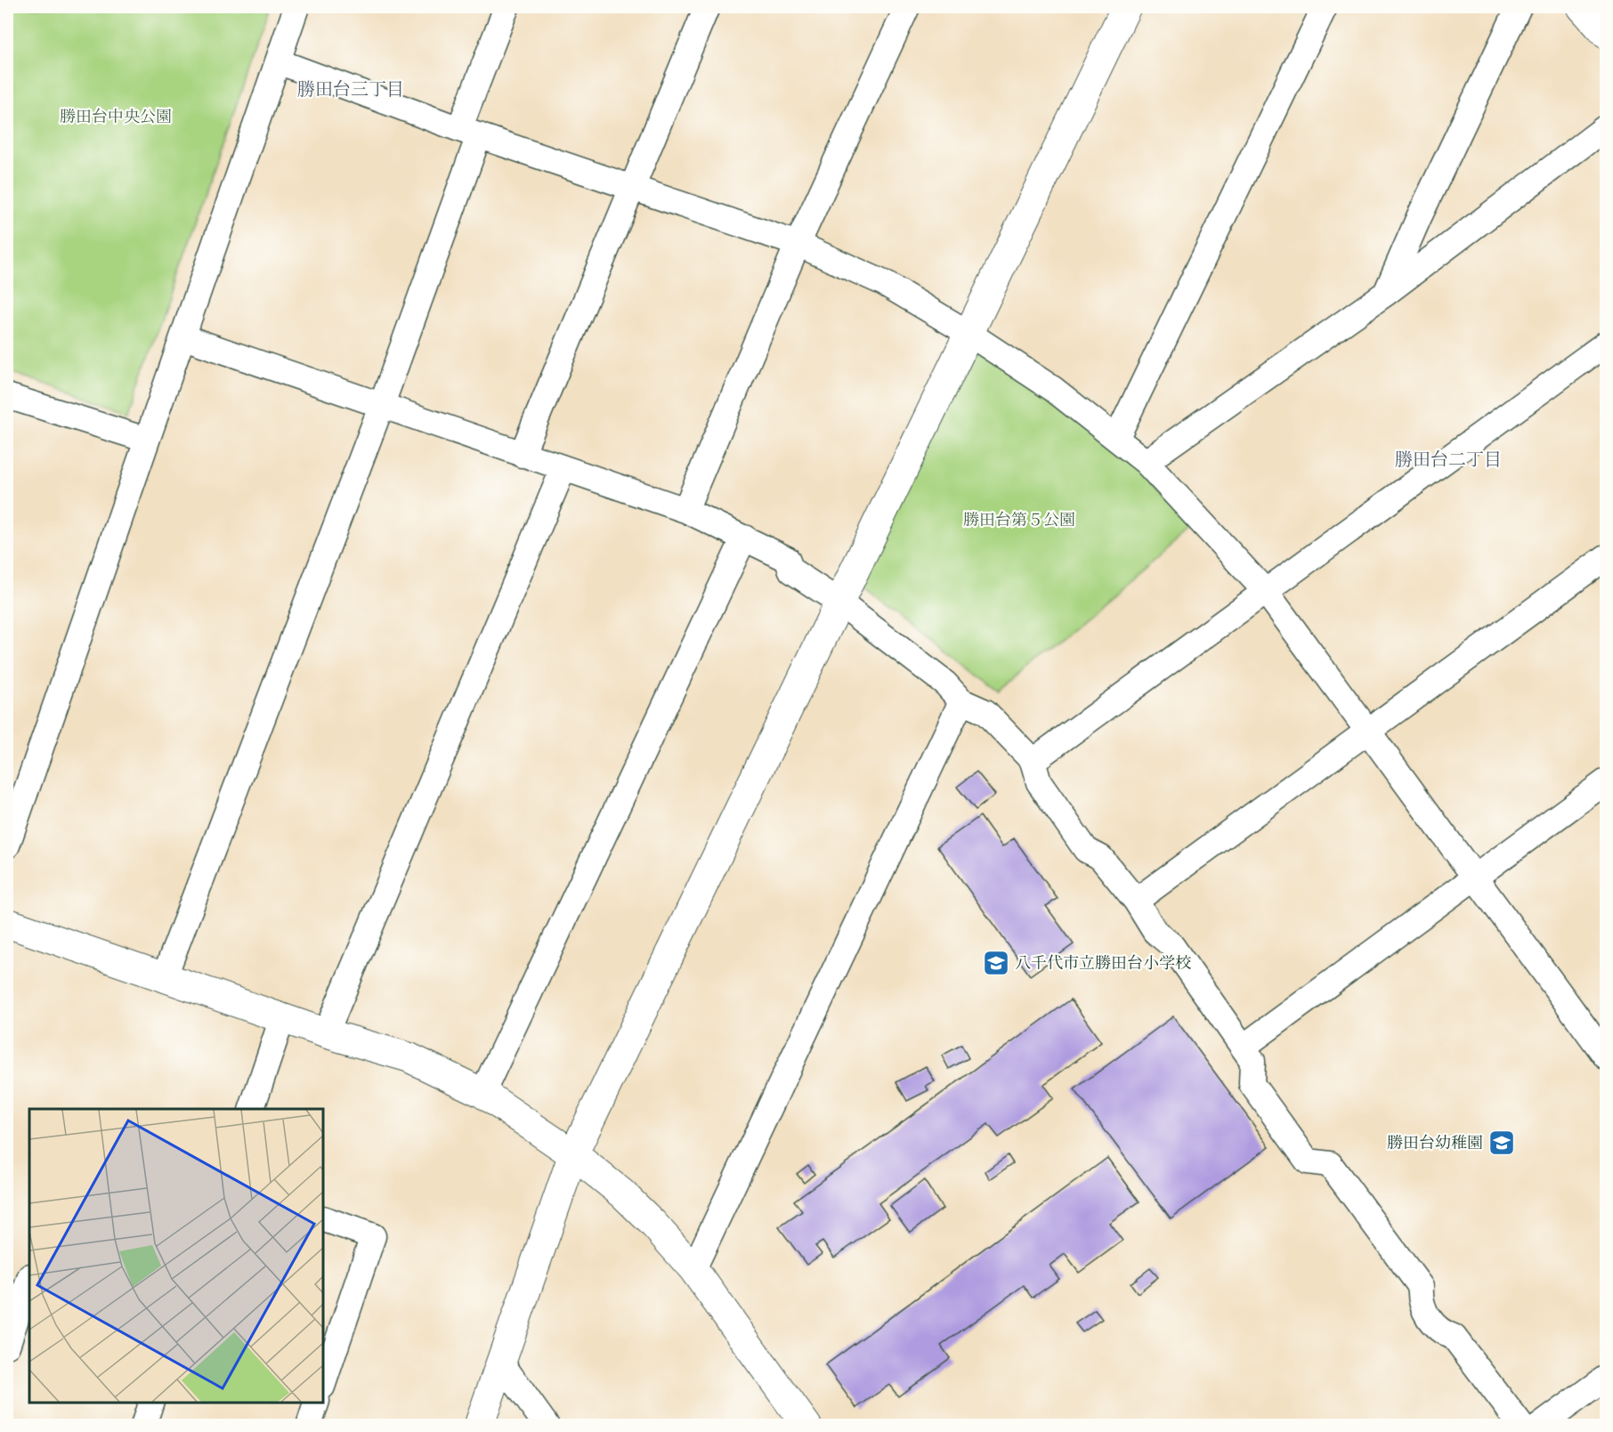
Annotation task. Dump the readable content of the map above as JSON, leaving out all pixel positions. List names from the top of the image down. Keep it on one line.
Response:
{"districts":["勝田台三丁目","勝田台二丁目"],"parks":["勝田台中央公園","勝田台第５公園"],"places":{"school or university":["八千代市立勝田台小学校","勝田台幼稚園"]}}
